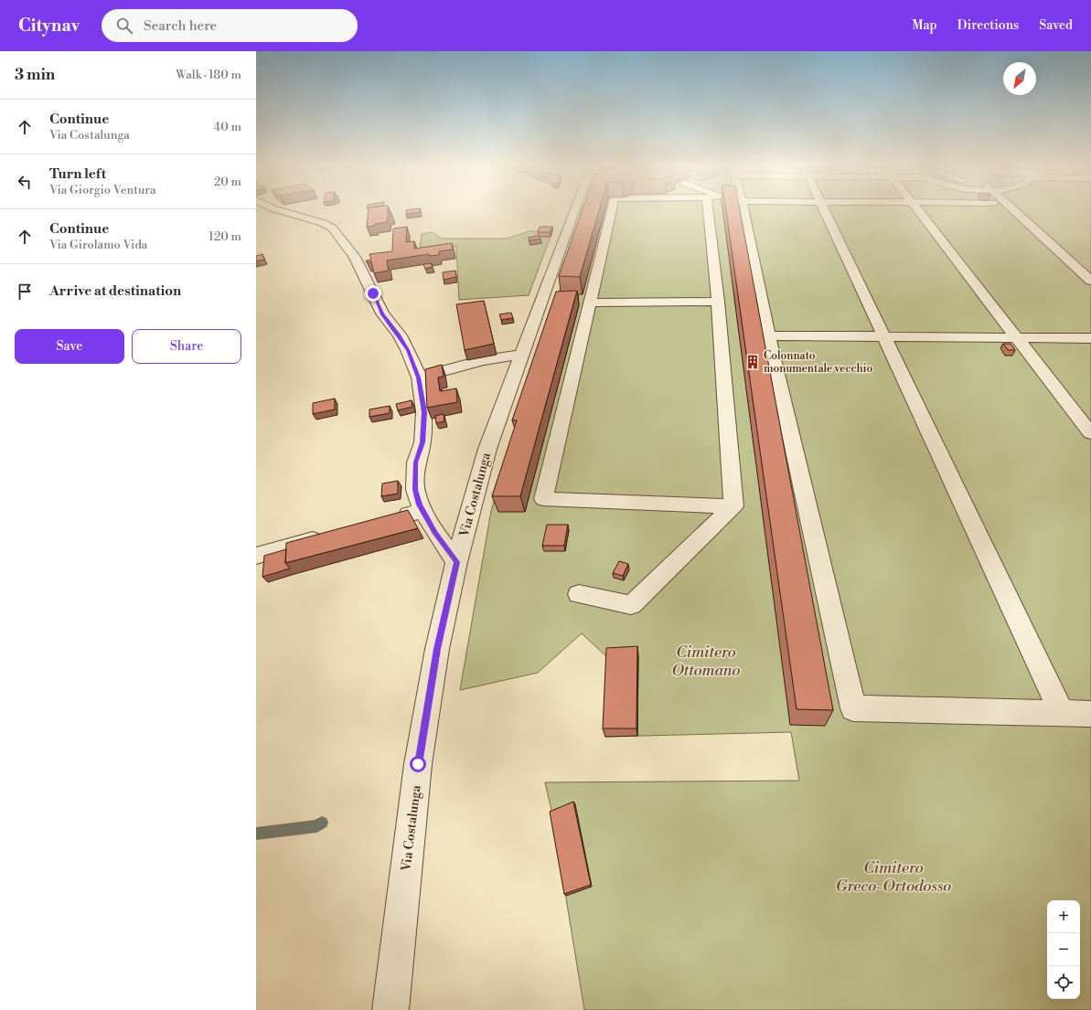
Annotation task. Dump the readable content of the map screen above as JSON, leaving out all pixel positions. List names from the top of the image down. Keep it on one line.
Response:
{"streets":{"street":["Via Costalunga"]},"parks":["Cimitero Ottomano","Cimitero Greco-Ortodosso"],"places":{"building":["Colonnato monumentale vecchio"]},"north":"bottom left","page":{"header":"Citynav","search":"Search here","nav":["Map","Directions","Saved"],"heading":["3 min","Walk · 180 m"],"list":[["Continue","Via Costalunga","40 m"],["Turn left","Via Giorgio Ventura","20 m"],["Continue","Via Girolamo Vida","120 m"],"Arrive at destination"],"buttons":["Save","Share"],"map_buttons":["+","−"]}}
